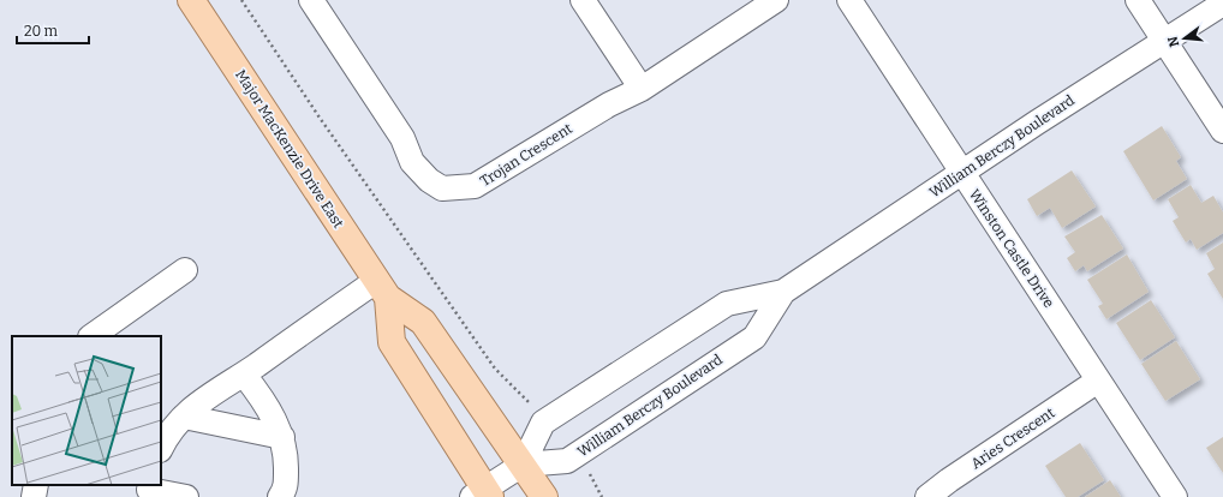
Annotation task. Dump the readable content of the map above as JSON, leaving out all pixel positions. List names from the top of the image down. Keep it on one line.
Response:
{"streets":{"main road":["Major MacKenzie Drive East"],"street":["William Berczy Boulevard","Trojan Crescent","Winston Castle Drive","Aries Crescent"]},"crossings":[["William Berczy Boulevard","Major MacKenzie Drive East"],["William Berczy Boulevard","Winston Castle Drive"],["Winston Castle Drive","Aries Crescent"]],"scale_bar":"20 m","north":"left"}
